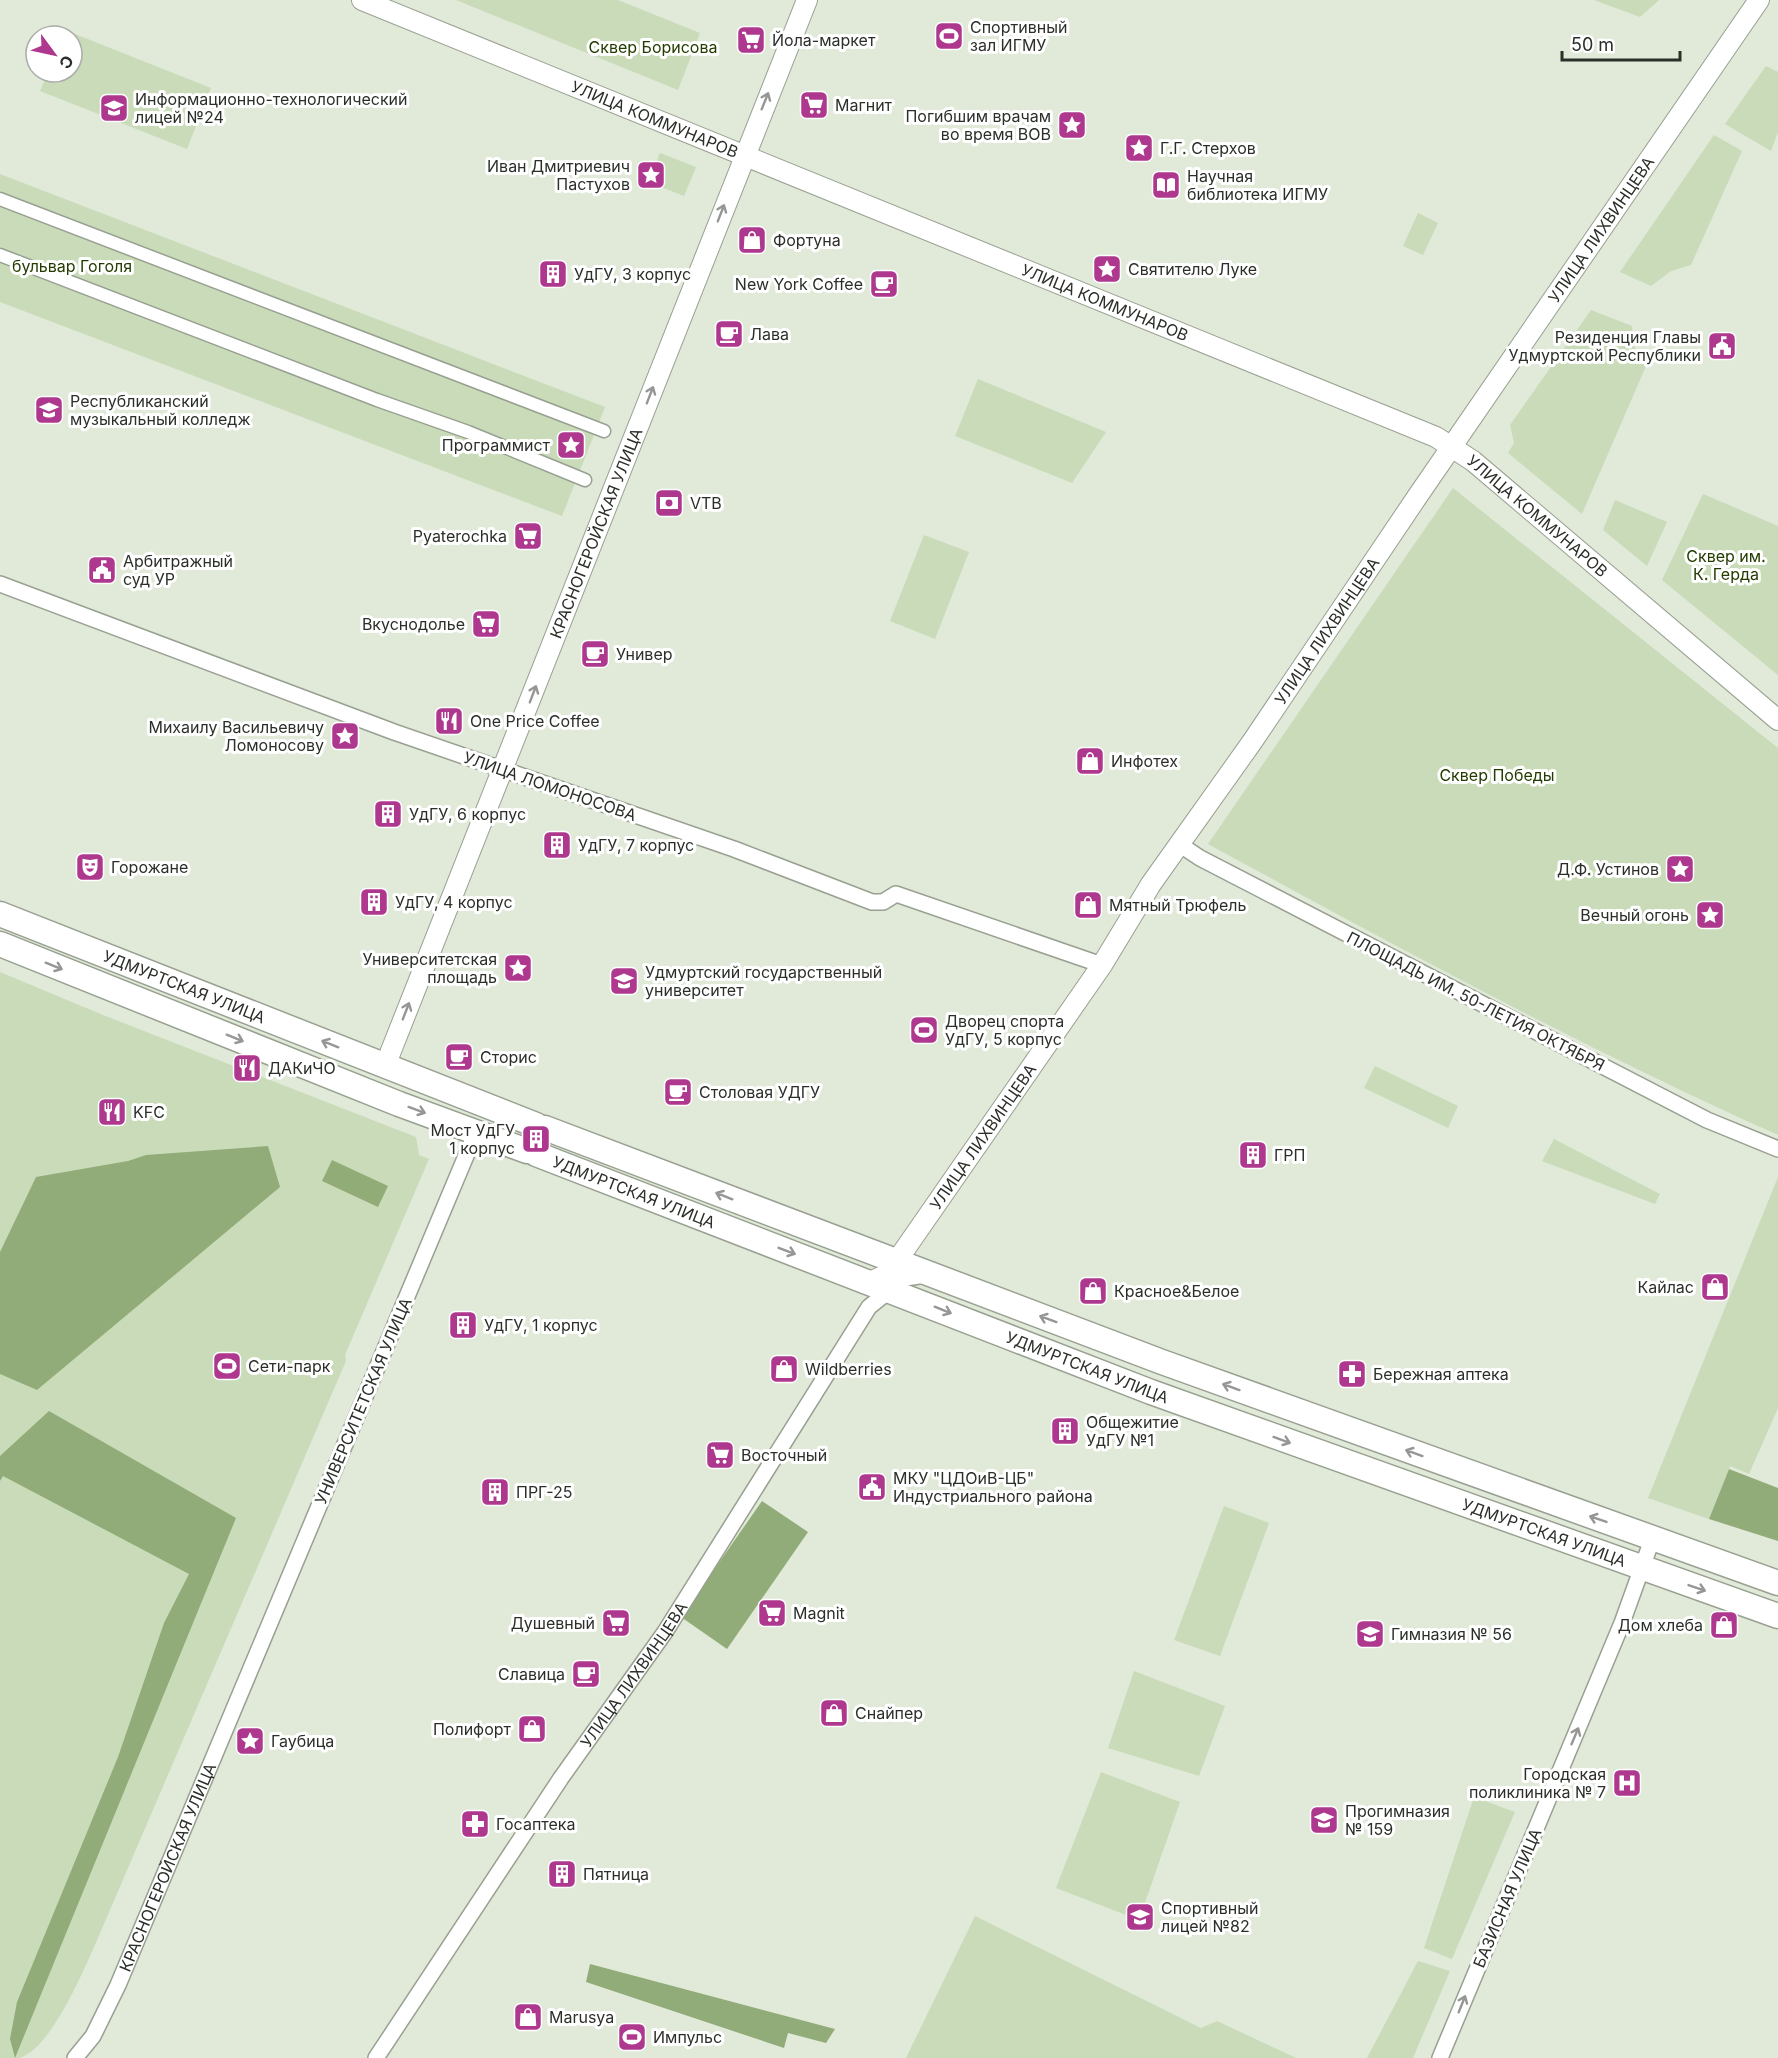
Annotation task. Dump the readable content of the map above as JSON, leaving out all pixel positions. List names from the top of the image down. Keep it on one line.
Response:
{"streets":{"main road":["УДМУРТСКАЯ УЛИЦА"],"street":["УЛИЦА КОММУНАРОВ","УЛИЦА ЛИХВИНЦЕВА","КРАСНОГЕРОЙСКАЯ УЛИЦА","УЛИЦА ЛОМОНОСОВА","ПЛОЩАДЬ ИМ. 50-ЛЕТИЯ ОКТЯБРЯ","УНИВЕРСИТЕТСКАЯ УЛИЦА","БАЗИСНАЯ УЛИЦА"]},"crossings":[["УЛИЦА КОММУНАРОВ","УЛИЦА ЛИХВИНЦЕВА"],["УЛИЦА КОММУНАРОВ","КРАСНОГЕРОЙСКАЯ УЛИЦА"],["УЛИЦА ЛИХВИНЦЕВА","УЛИЦА ЛОМОНОСОВА"],["УЛИЦА ЛИХВИНЦЕВА","УДМУРТСКАЯ УЛИЦА"],["УЛИЦА ЛИХВИНЦЕВА","ПЛОЩАДЬ ИМ. 50-ЛЕТИЯ ОКТЯБРЯ"],["КРАСНОГЕРОЙСКАЯ УЛИЦА","УЛИЦА ЛОМОНОСОВА"],["КРАСНОГЕРОЙСКАЯ УЛИЦА","УДМУРТСКАЯ УЛИЦА"],["КРАСНОГЕРОЙСКАЯ УЛИЦА","УНИВЕРСИТЕТСКАЯ УЛИЦА"],["УДМУРТСКАЯ УЛИЦА","УНИВЕРСИТЕТСКАЯ УЛИЦА"],["УДМУРТСКАЯ УЛИЦА","БАЗИСНАЯ УЛИЦА"]],"one_way":["КРАСНОГЕРОЙСКАЯ УЛИЦА","БАЗИСНАЯ УЛИЦА"],"parks":["Сквер Борисова","бульвар Гоголя","Сквер им. К. Герда","Сквер Победы"],"places":{"sports":["Спортивный зал ИГМУ","Дворец спорта УдГУ, 5 корпус","Сети-парк","Импульс"],"supermarket":["Йола-маркет","Магнит","Pyaterochka","Вкуснодолье","Восточный","Magnit","Душевный"],"school or university":["Информационно-технологический лицей №24","Республиканский музыкальный колледж","Удмуртский государственный университет","Гимназия № 56","Прогимназия № 159","Спортивный лицей №82"],"place":["Погибшим врачам во время ВОВ","Г.Г. Стерхов","Иван Дмитриевич Пастухов","Святителю Луке","Программист","Михаилу Васильевичу Ломоносову","Д.Ф. Устинов","Вечный огонь","Университетская площадь","Гаубица"],"library":["Научная библиотека ИГМУ"],"shop":["Фортуна","Инфотех","Мятный Трюфель","Кайлас","Красное&Белое","Wildberries","Дом хлеба","Снайпер","Полифорт","Marusya"],"building":["УдГУ, 3 корпус","УдГУ, 6 корпус","УдГУ, 7 корпус","УдГУ, 4 корпус","Мост УдГУ 1 корпус","ГРП","УдГУ, 1 корпус","Общежитие УдГУ №1","ПРГ-25","Пятница"],"cafe":["New York Coffee","Лава","Универ","Сторис","Столовая УДГУ","Славица"],"public building":["Резиденция Главы Удмуртской Республики","Арбитражный суд УР","МКУ \"ЦДОиВ-ЦБ\" Индустриального района"],"bank":["VTB"],"restaurant":["One Price Coffee","ДАКиЧО","KFC"],"theatre":["Горожане"],"pharmacy":["Бережная аптека","Госаптека"],"hospital":["Городская поликлиника № 7"]},"scale_bar":"50 m","north":"bottom right"}
